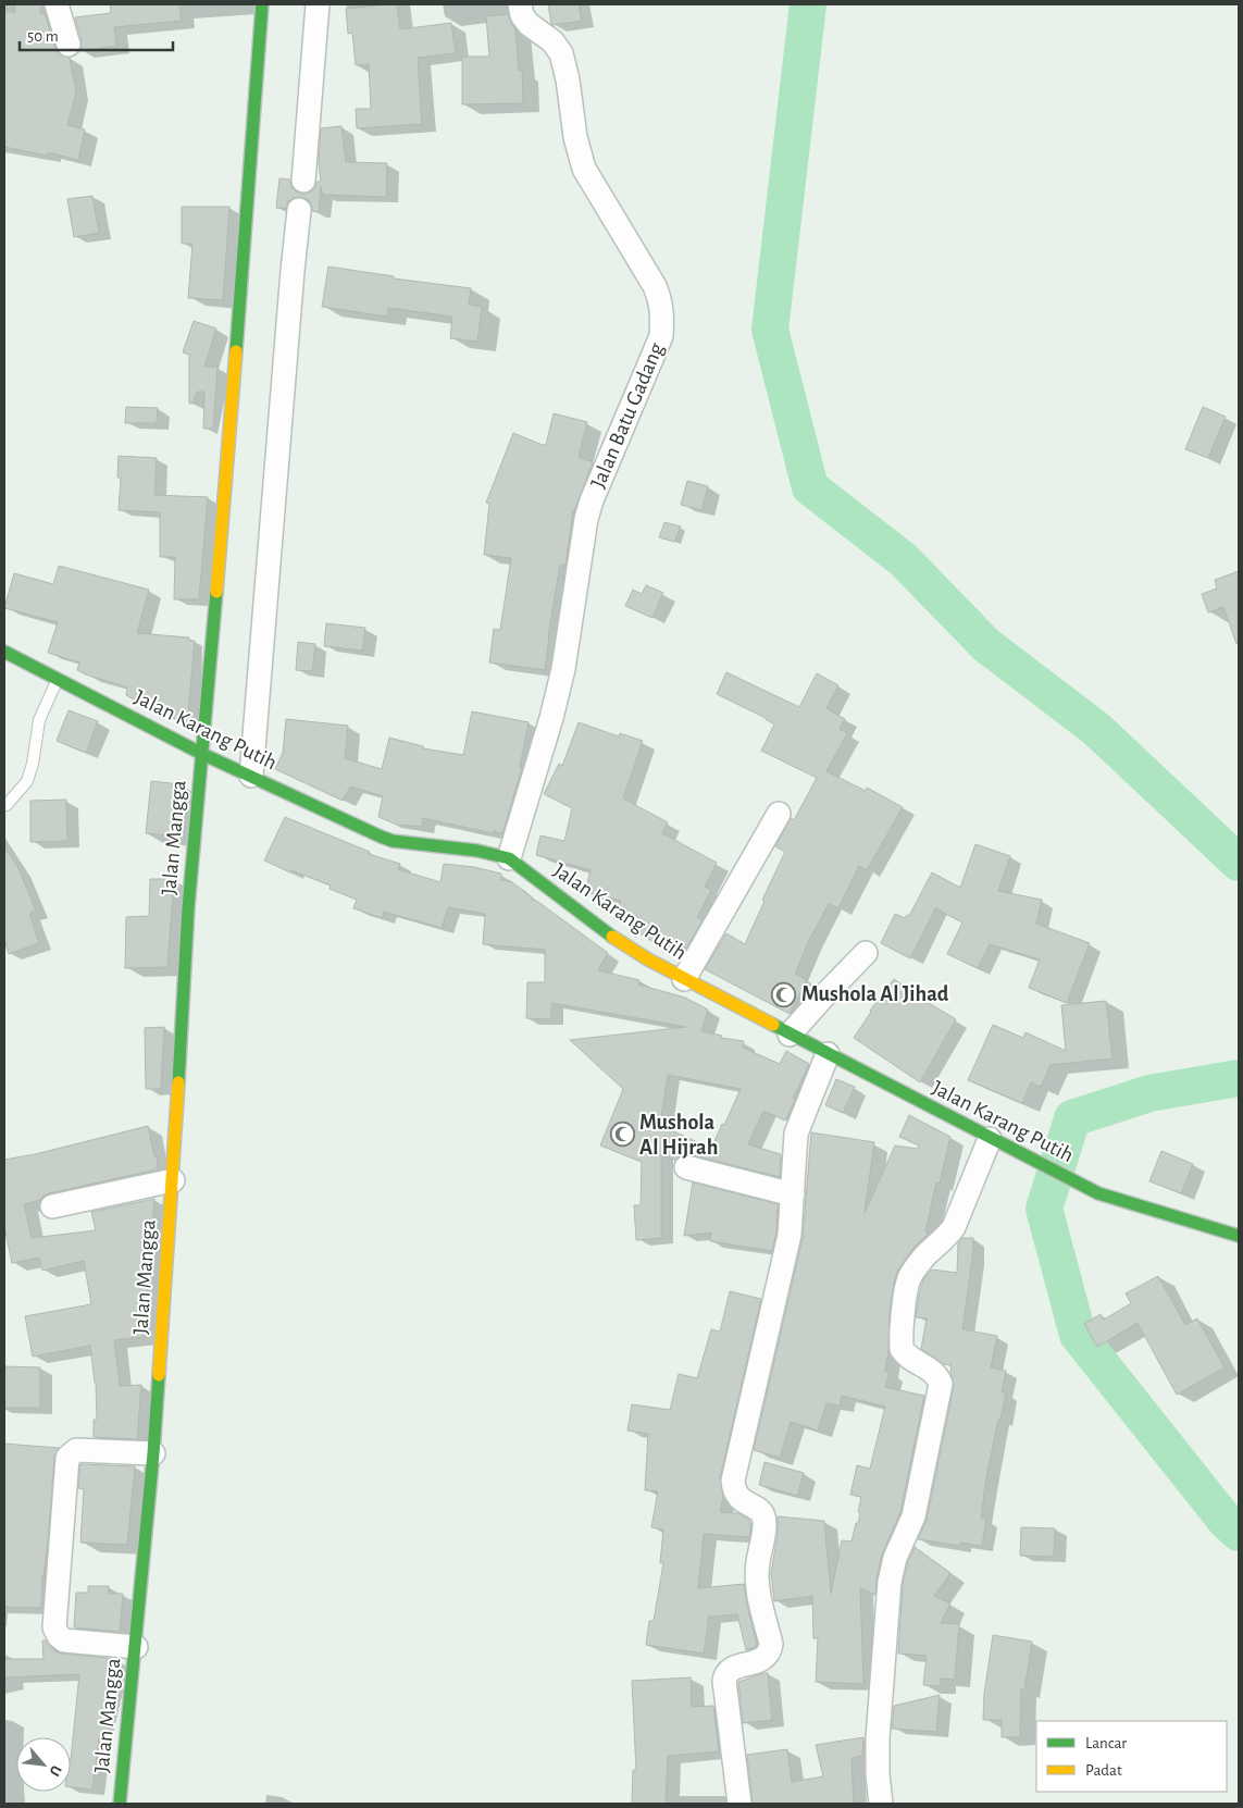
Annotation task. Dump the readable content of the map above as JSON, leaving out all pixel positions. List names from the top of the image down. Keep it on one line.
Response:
{"streets":{"street":["Jalan Batu Gadang","Jalan Karang Putih","Jalan Mangga"]},"crossings":[["Jalan Batu Gadang","Jalan Karang Putih"],["Jalan Karang Putih","Jalan Mangga"]],"places":{"mosque":["Mushola Al Jihad","Mushola Al Hijrah"]},"legend":["Lancar","Padat"],"scale_bar":"50 m","north":"bottom right"}
